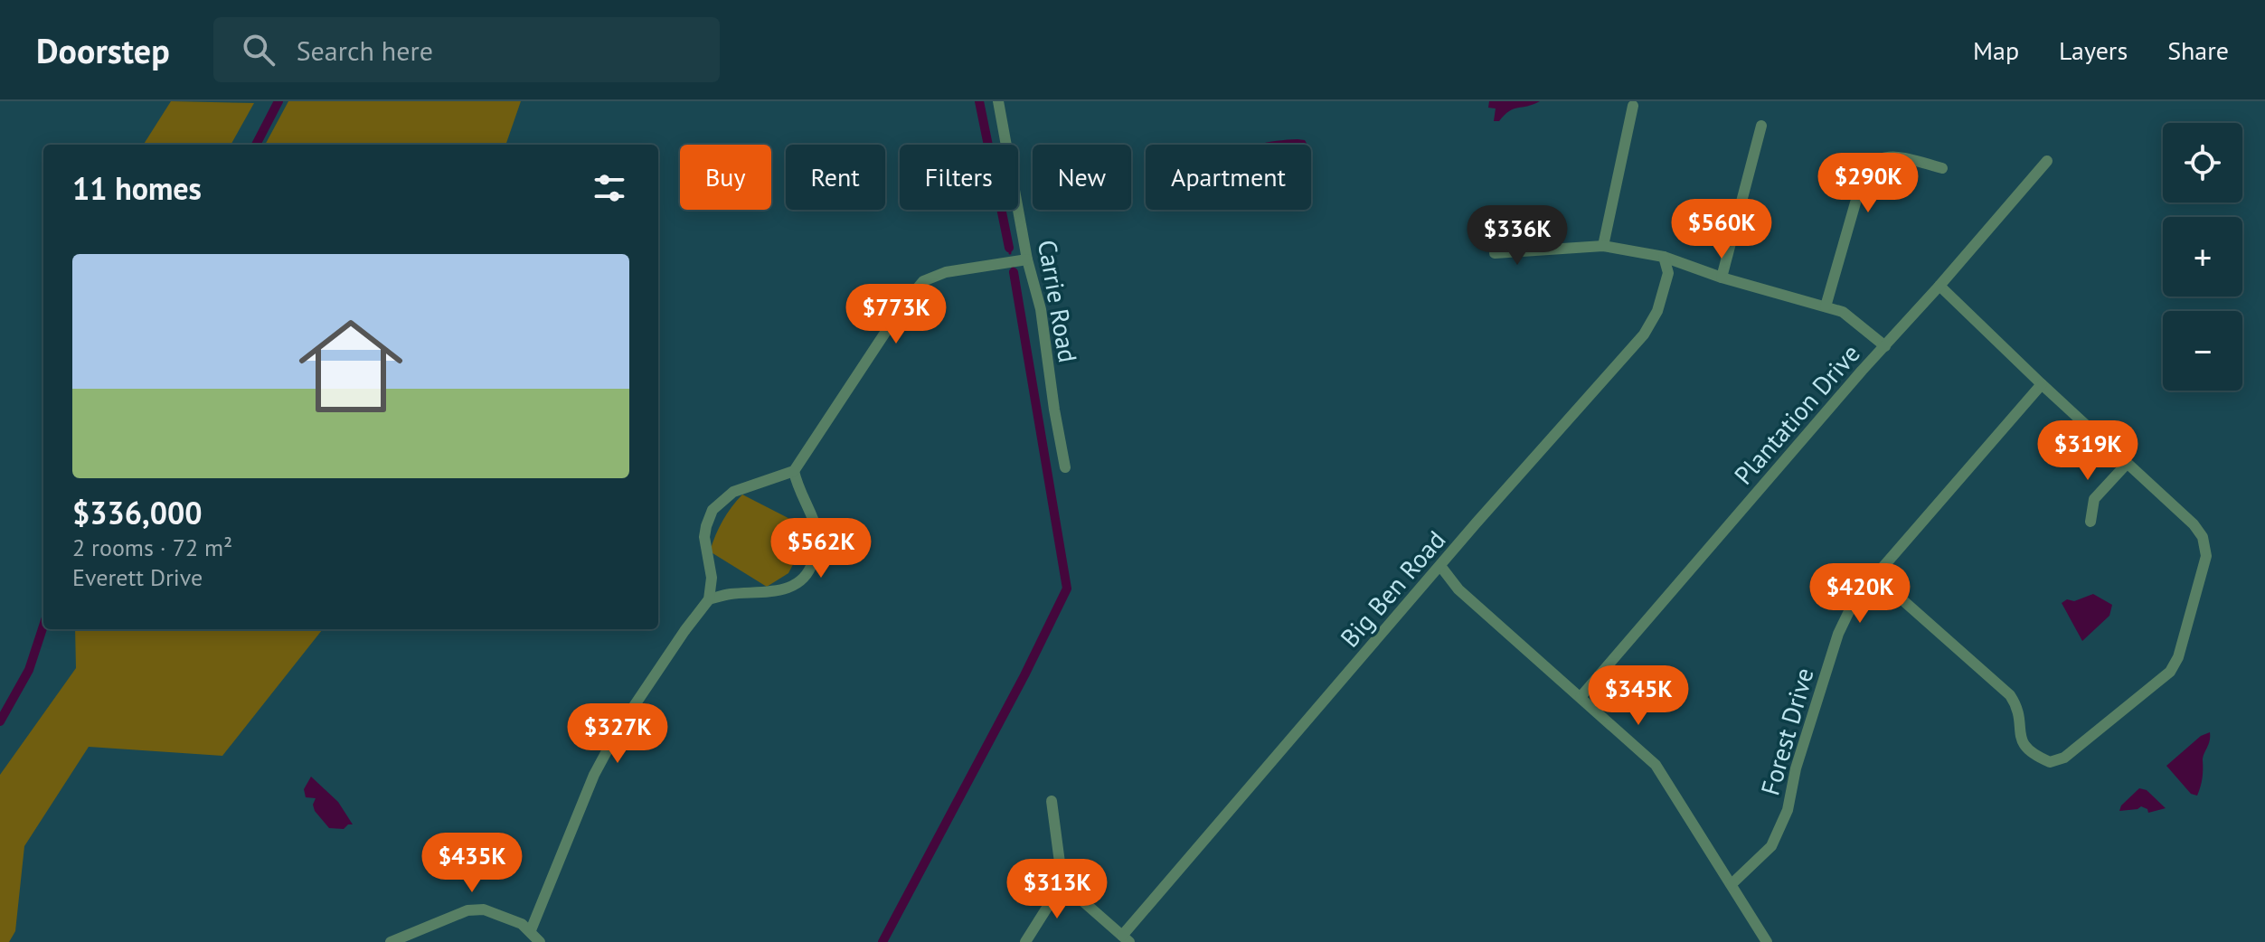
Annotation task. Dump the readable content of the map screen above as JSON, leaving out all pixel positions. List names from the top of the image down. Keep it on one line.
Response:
{"streets":{"street":["Carrie Road","Plantation Drive","Big Ben Road","Forest Drive"]},"page":{"header":"Doorstep","search":"Search here","nav":["Map","Layers","Share"],"map_buttons":["+","−"],"chip":["Buy","Rent","Filters","New","Apartment"],"heading":"11 homes","price":["$290K","$560K","$336K","$773K","$319K","$562K","$420K","$345K","$327K","$435K","$313K"],"list":[{"name":"$336,000","note":"2 rooms · 72 m² · Everett Drive"}]}}
